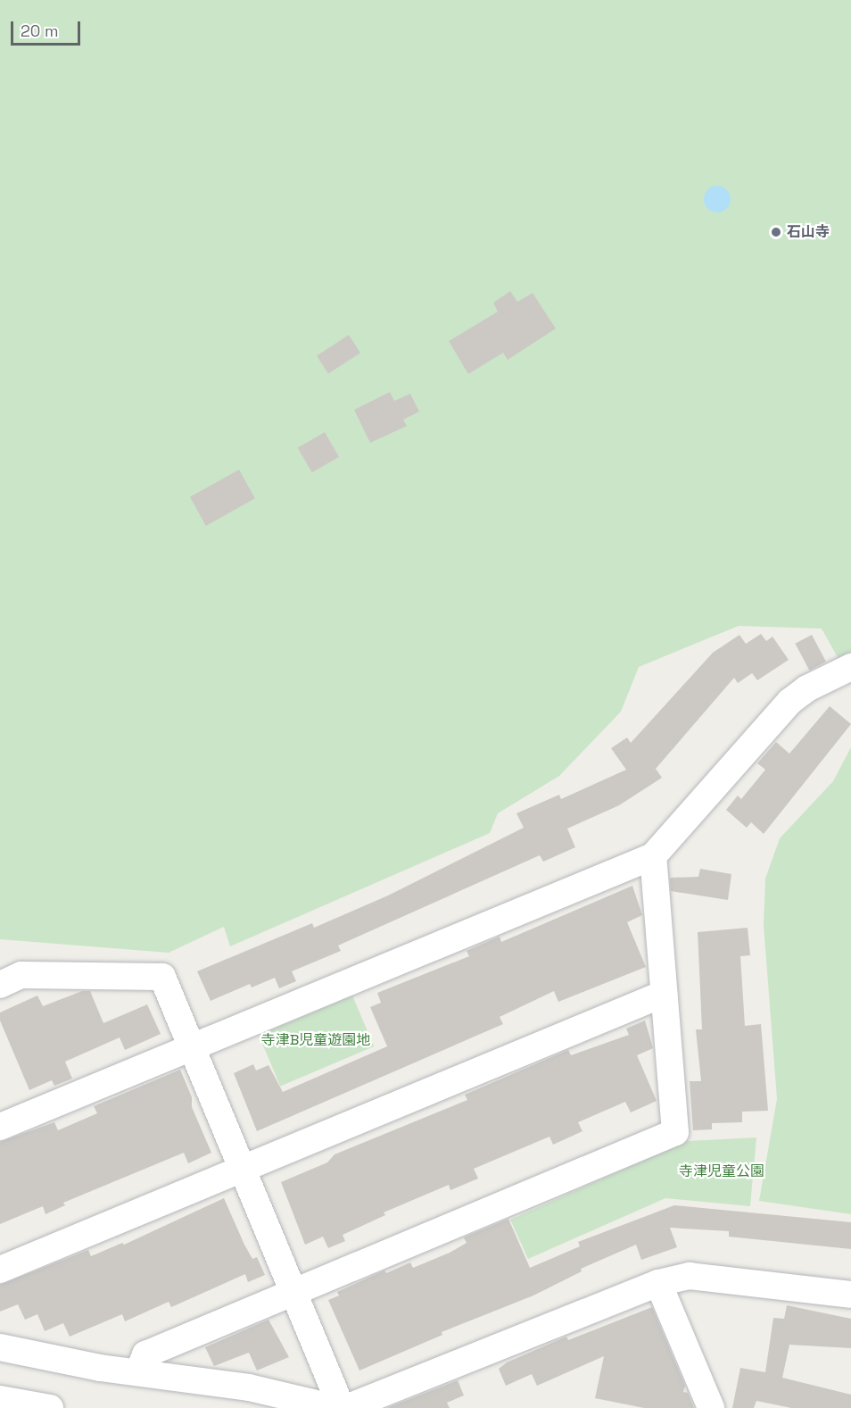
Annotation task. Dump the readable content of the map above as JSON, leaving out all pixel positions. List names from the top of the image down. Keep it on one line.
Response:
{"parks":["寺津B児童遊園地","寺津児童公園"],"places":["石山寺"],"scale_bar":"20 m"}
